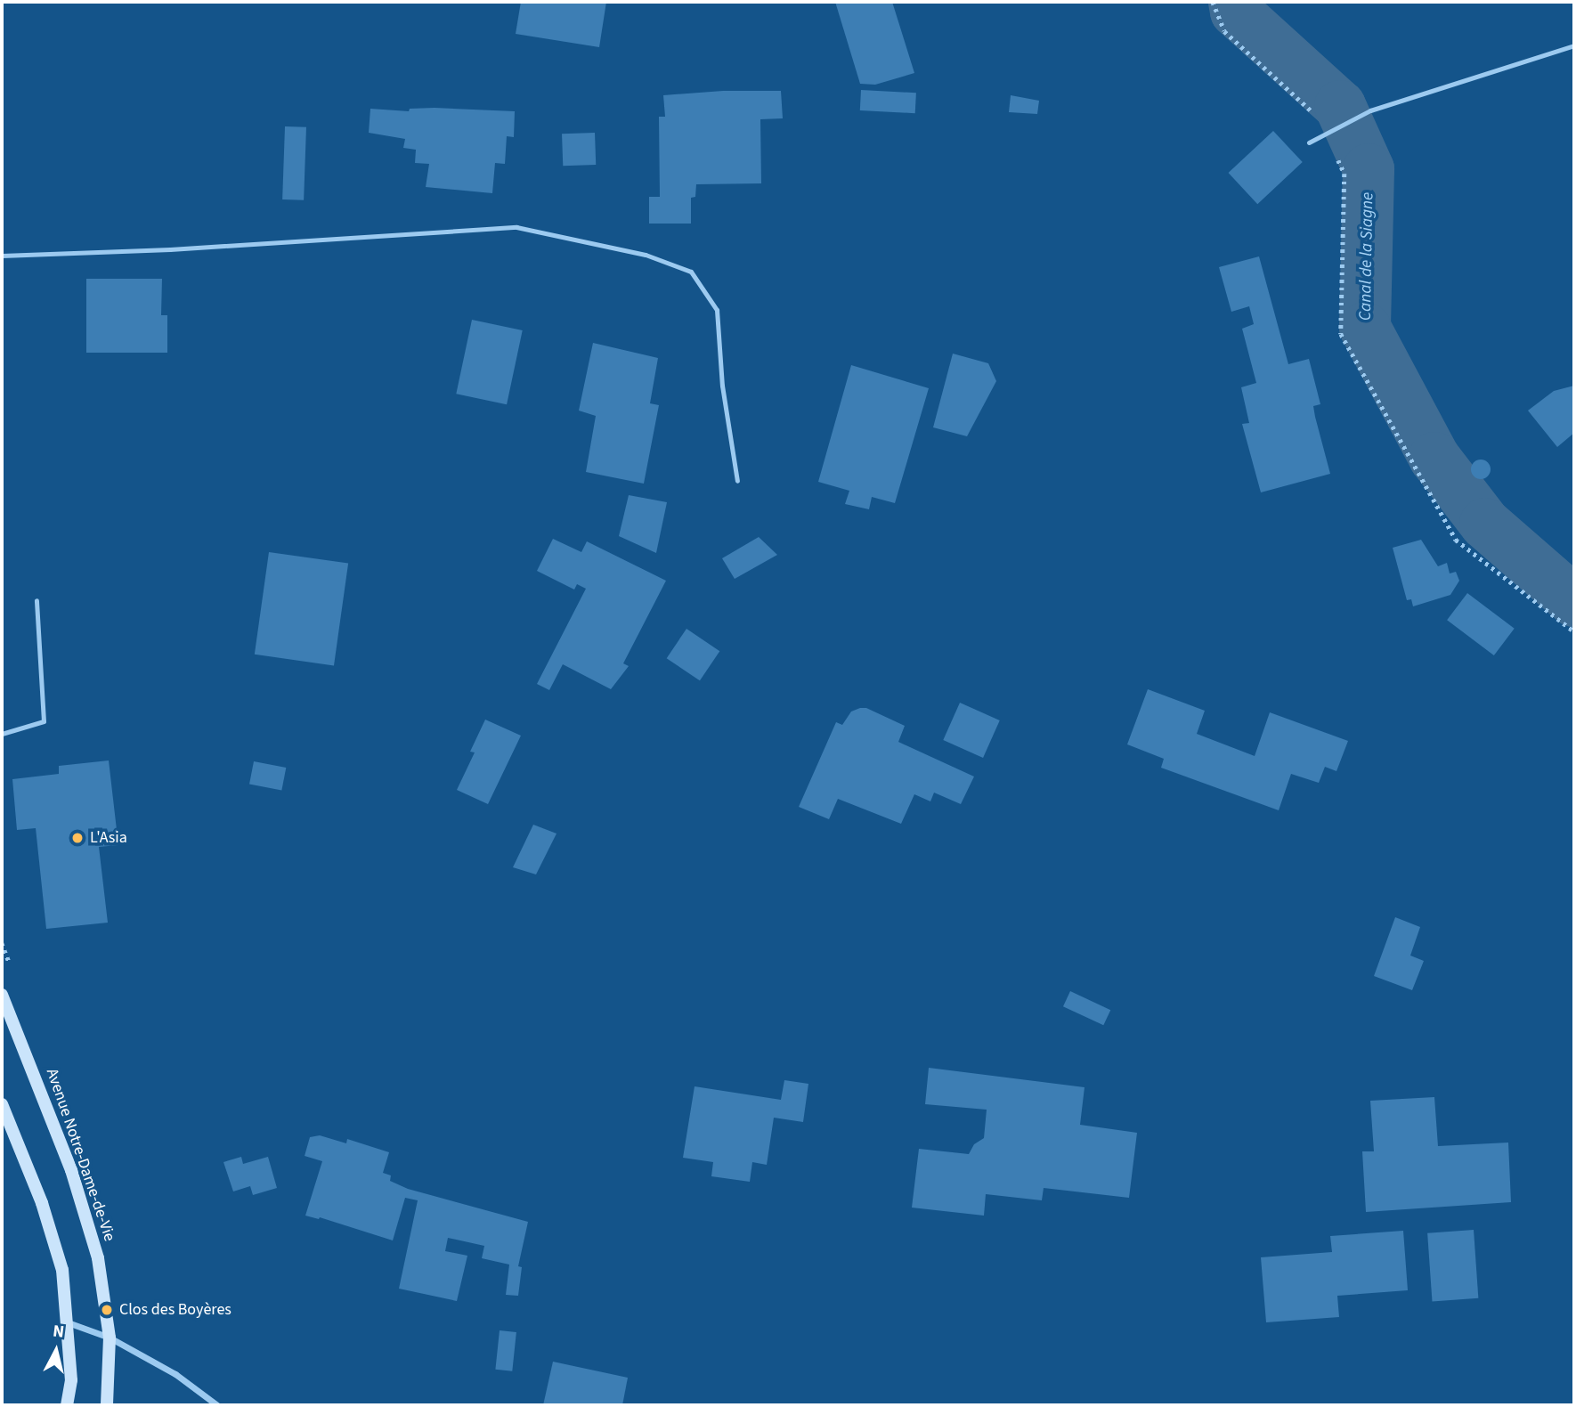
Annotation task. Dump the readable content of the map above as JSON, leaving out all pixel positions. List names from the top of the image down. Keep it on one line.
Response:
{"streets":{"main road":["Avenue Notre-Dame-de-Vie"]},"water":["Canal de la Siagne"],"places":["L'Asia","Clos des Boyères"],"north":"top"}
